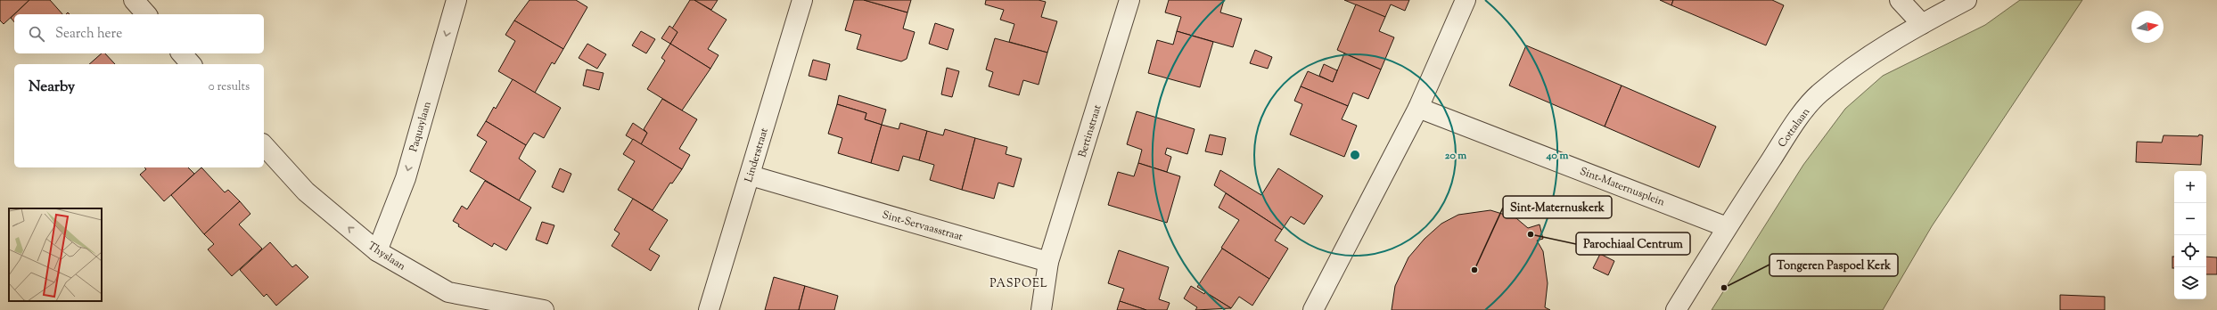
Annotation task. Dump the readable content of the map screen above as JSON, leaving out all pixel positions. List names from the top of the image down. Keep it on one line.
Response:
{"streets":{"street":["Paquaylaan","Cottalaan","Bertinstraat","Linderstraat","Sint-Maternusplein","Sint-Servaasstraat","Thyslaan"]},"crossings":[["Paquaylaan","Thyslaan"],["Cottalaan","Sint-Maternusplein"],["Bertinstraat","Sint-Servaasstraat"],["Linderstraat","Sint-Servaasstraat"]],"one_way":["Paquaylaan","Thyslaan"],"districts":["PASPOEL"],"places":["Parochiaal Centrum","Sint-Maternuskerk","Tongeren Paspoel Kerk"],"north":"right","page":{"search":"Search here","heading":["Nearby","0 results"],"map_buttons":["+","−"]},"rings":["20 m","40 m"]}
